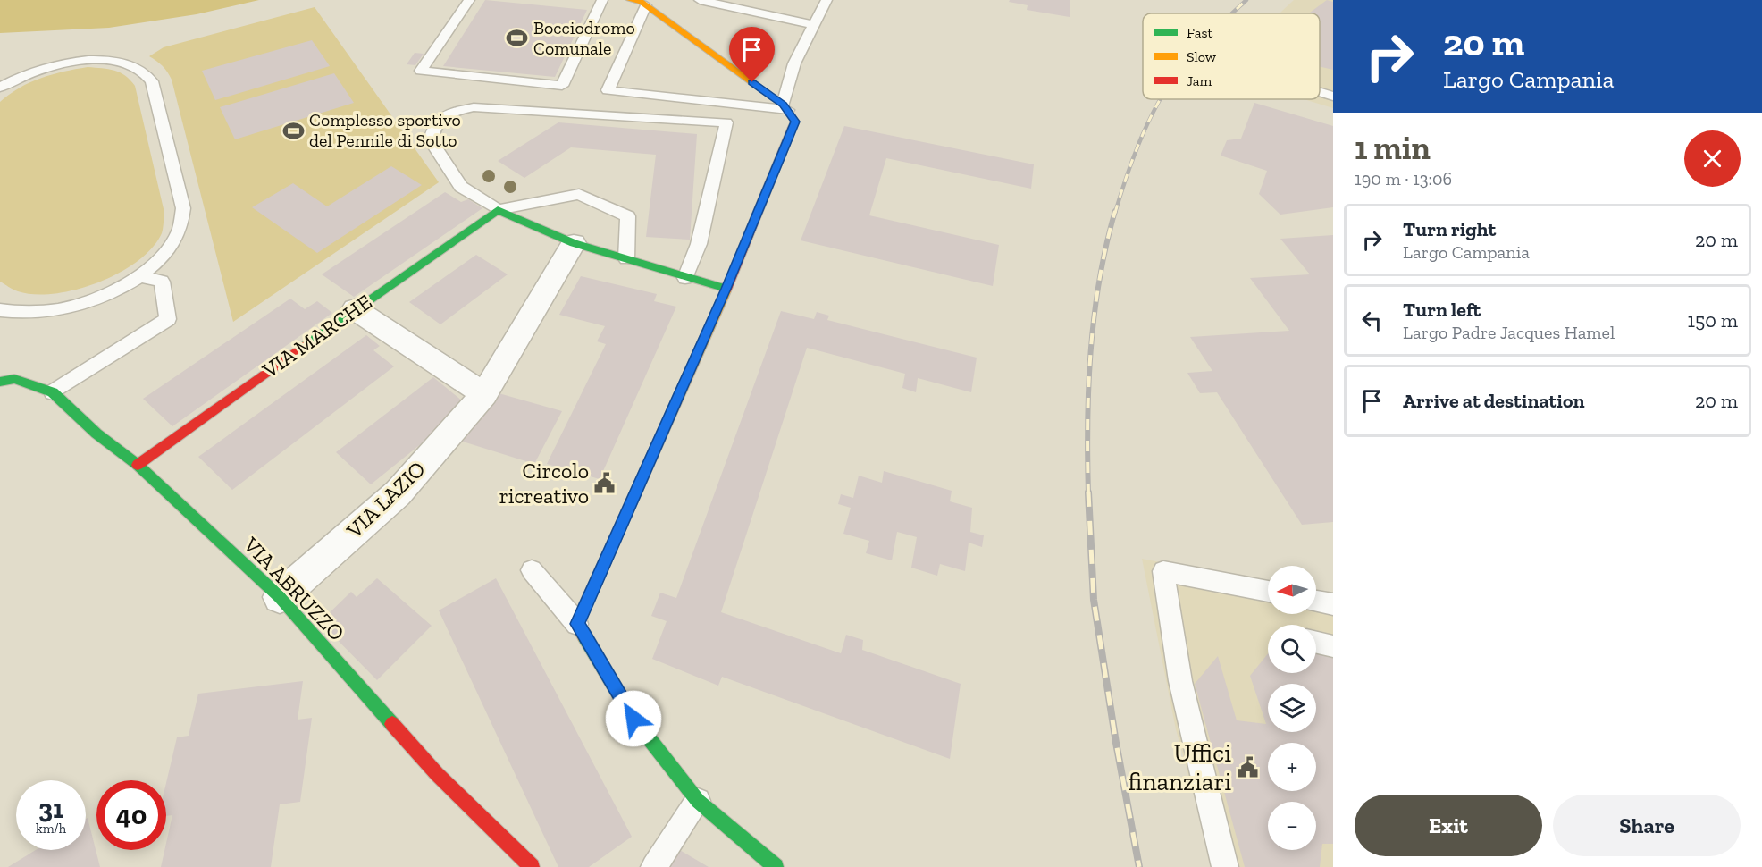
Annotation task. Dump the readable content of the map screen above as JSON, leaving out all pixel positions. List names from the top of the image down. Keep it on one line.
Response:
{"streets":{"street":["VIA MARCHE","VIA LAZIO","VIA ABRUZZO"]},"crossings":[["VIA MARCHE","VIA ABRUZZO"],["VIA LAZIO","VIA ABRUZZO"]],"places":{"sports":["Bocciodromo Comunale","Complesso sportivo del Pennile di Sotto"],"public building":["Circolo ricreativo","Uffici finanziari"]},"legend":["Fast","Slow","Jam"],"north":"left","page":{"turn":["20 m","Largo Campania"],"heading":["1 min","190 m · 13:06"],"list":[{"name":"Turn right","note":"Largo Campania","value":"20 m"},{"name":"Turn left","note":"Largo Padre Jacques Hamel","value":"150 m"},{"name":"Arrive at destination","value":"20 m"}],"map_buttons":["+","−"],"speed":"31 km/h","limit":"40","buttons":["Exit","Share"]}}
